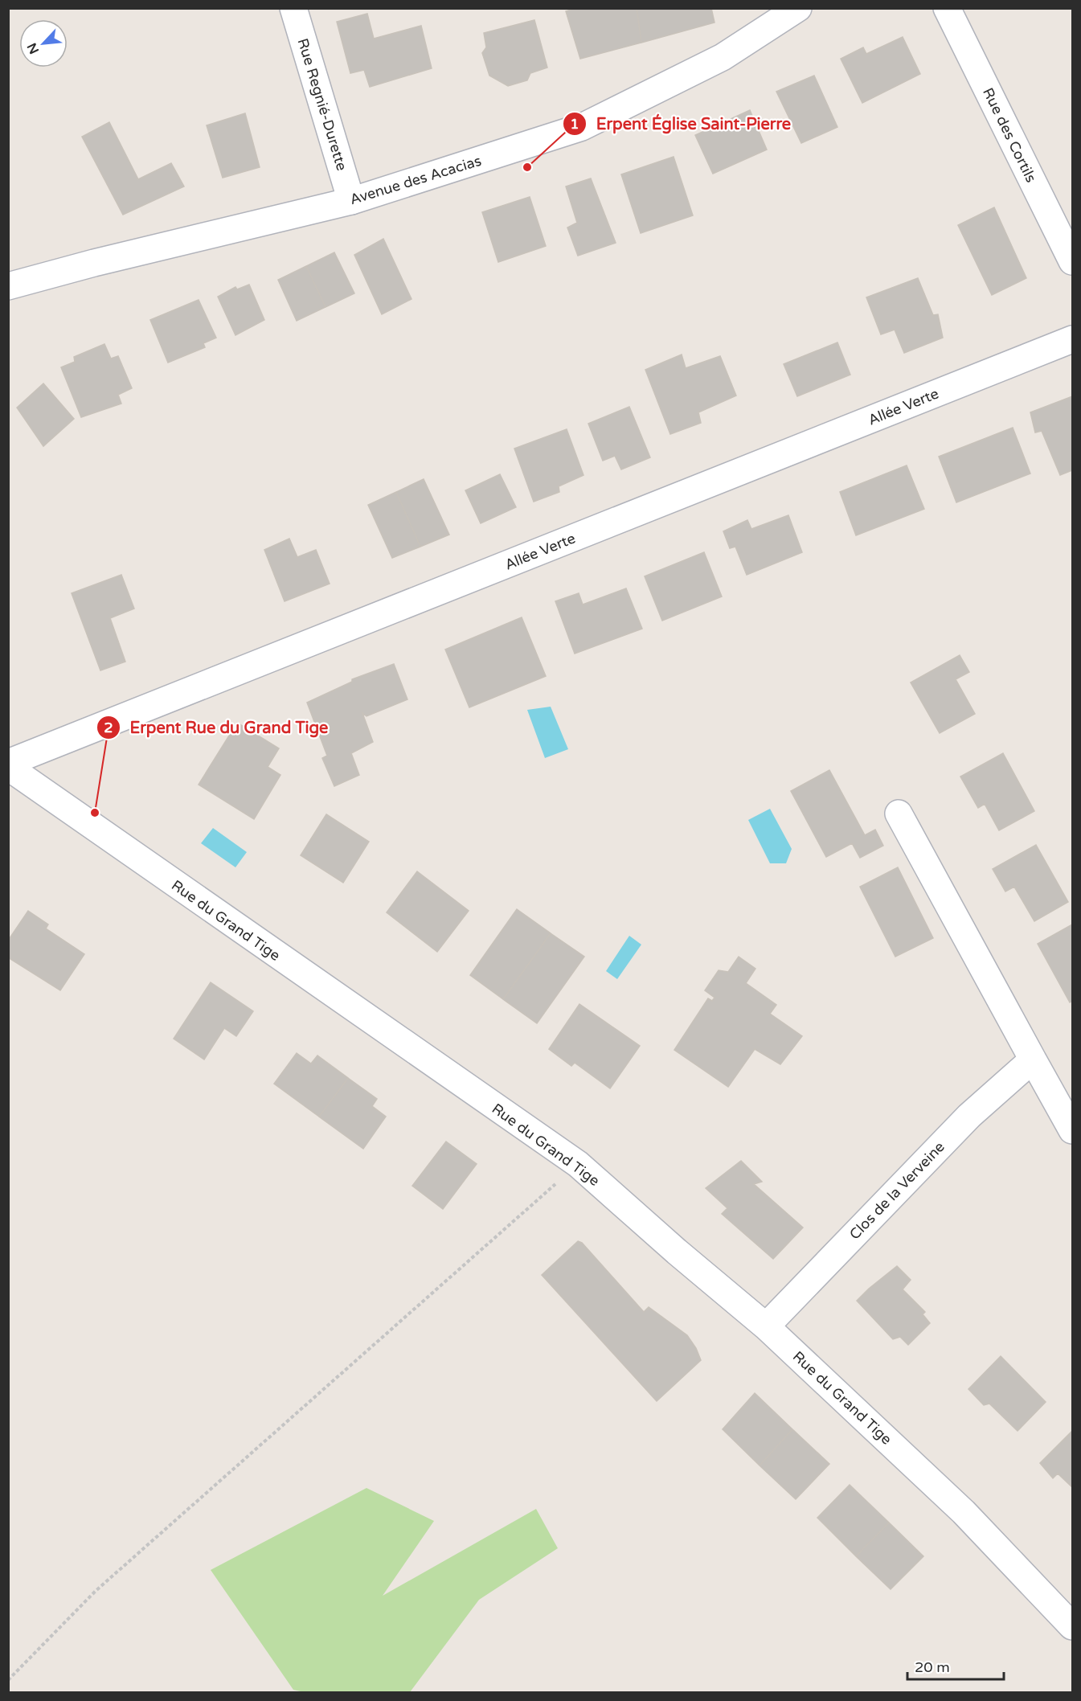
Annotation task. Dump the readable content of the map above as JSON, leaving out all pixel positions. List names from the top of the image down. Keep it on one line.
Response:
{"streets":{"street":["Rue Regnié-Durette","Rue des Cortils","Avenue des Acacias","Allée Verte","Rue du Grand Tige","Clos de la Verveine"]},"crossings":[["Rue Regnié-Durette","Avenue des Acacias"],["Rue du Grand Tige","Clos de la Verveine"]],"places":["Erpent Église Saint-Pierre","Erpent Rue du Grand Tige"],"scale_bar":"20 m","north":"bottom left"}
